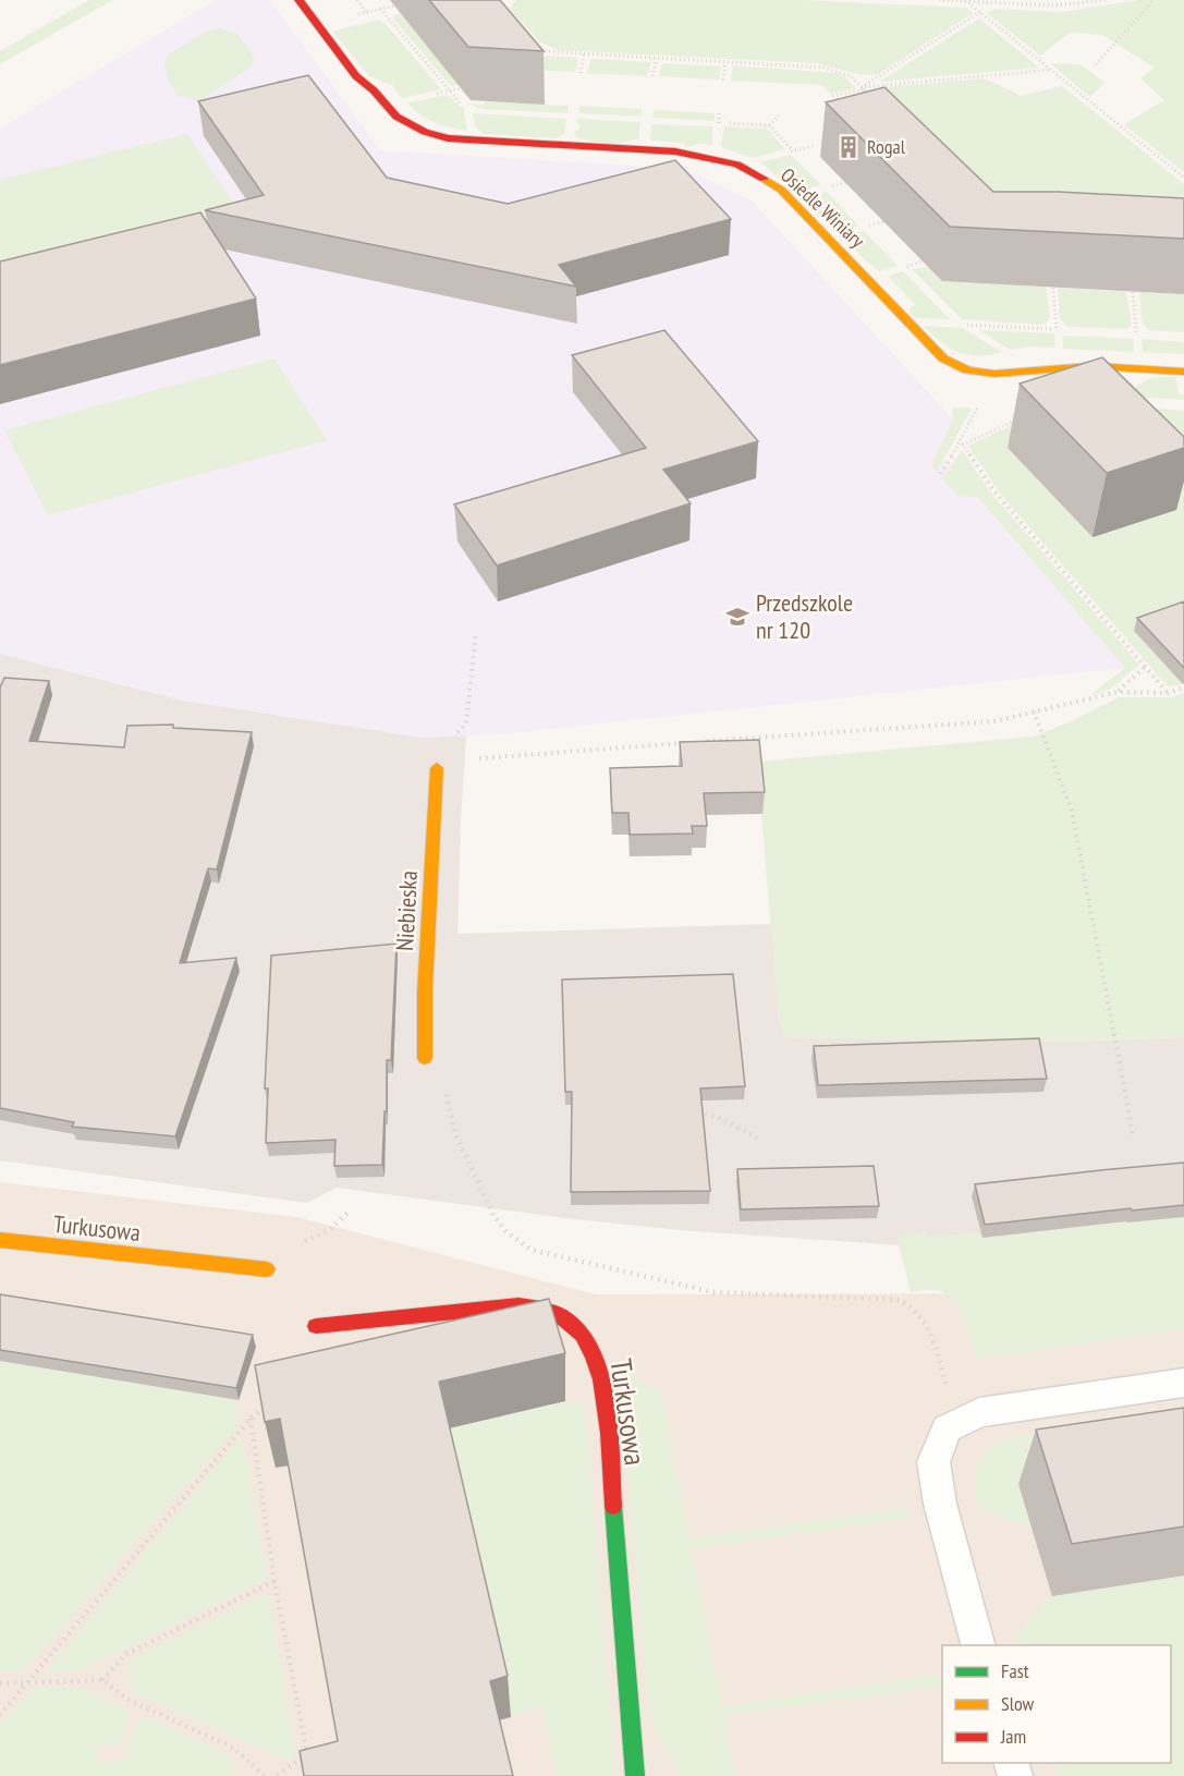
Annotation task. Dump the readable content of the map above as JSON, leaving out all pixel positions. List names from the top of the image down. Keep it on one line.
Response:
{"streets":{"street":["Osiedle Winiary","Niebieska","Turkusowa"]},"places":{"building":["Rogal"],"school or university":["Przedszkole nr 120"]},"legend":["Fast","Slow","Jam"]}
